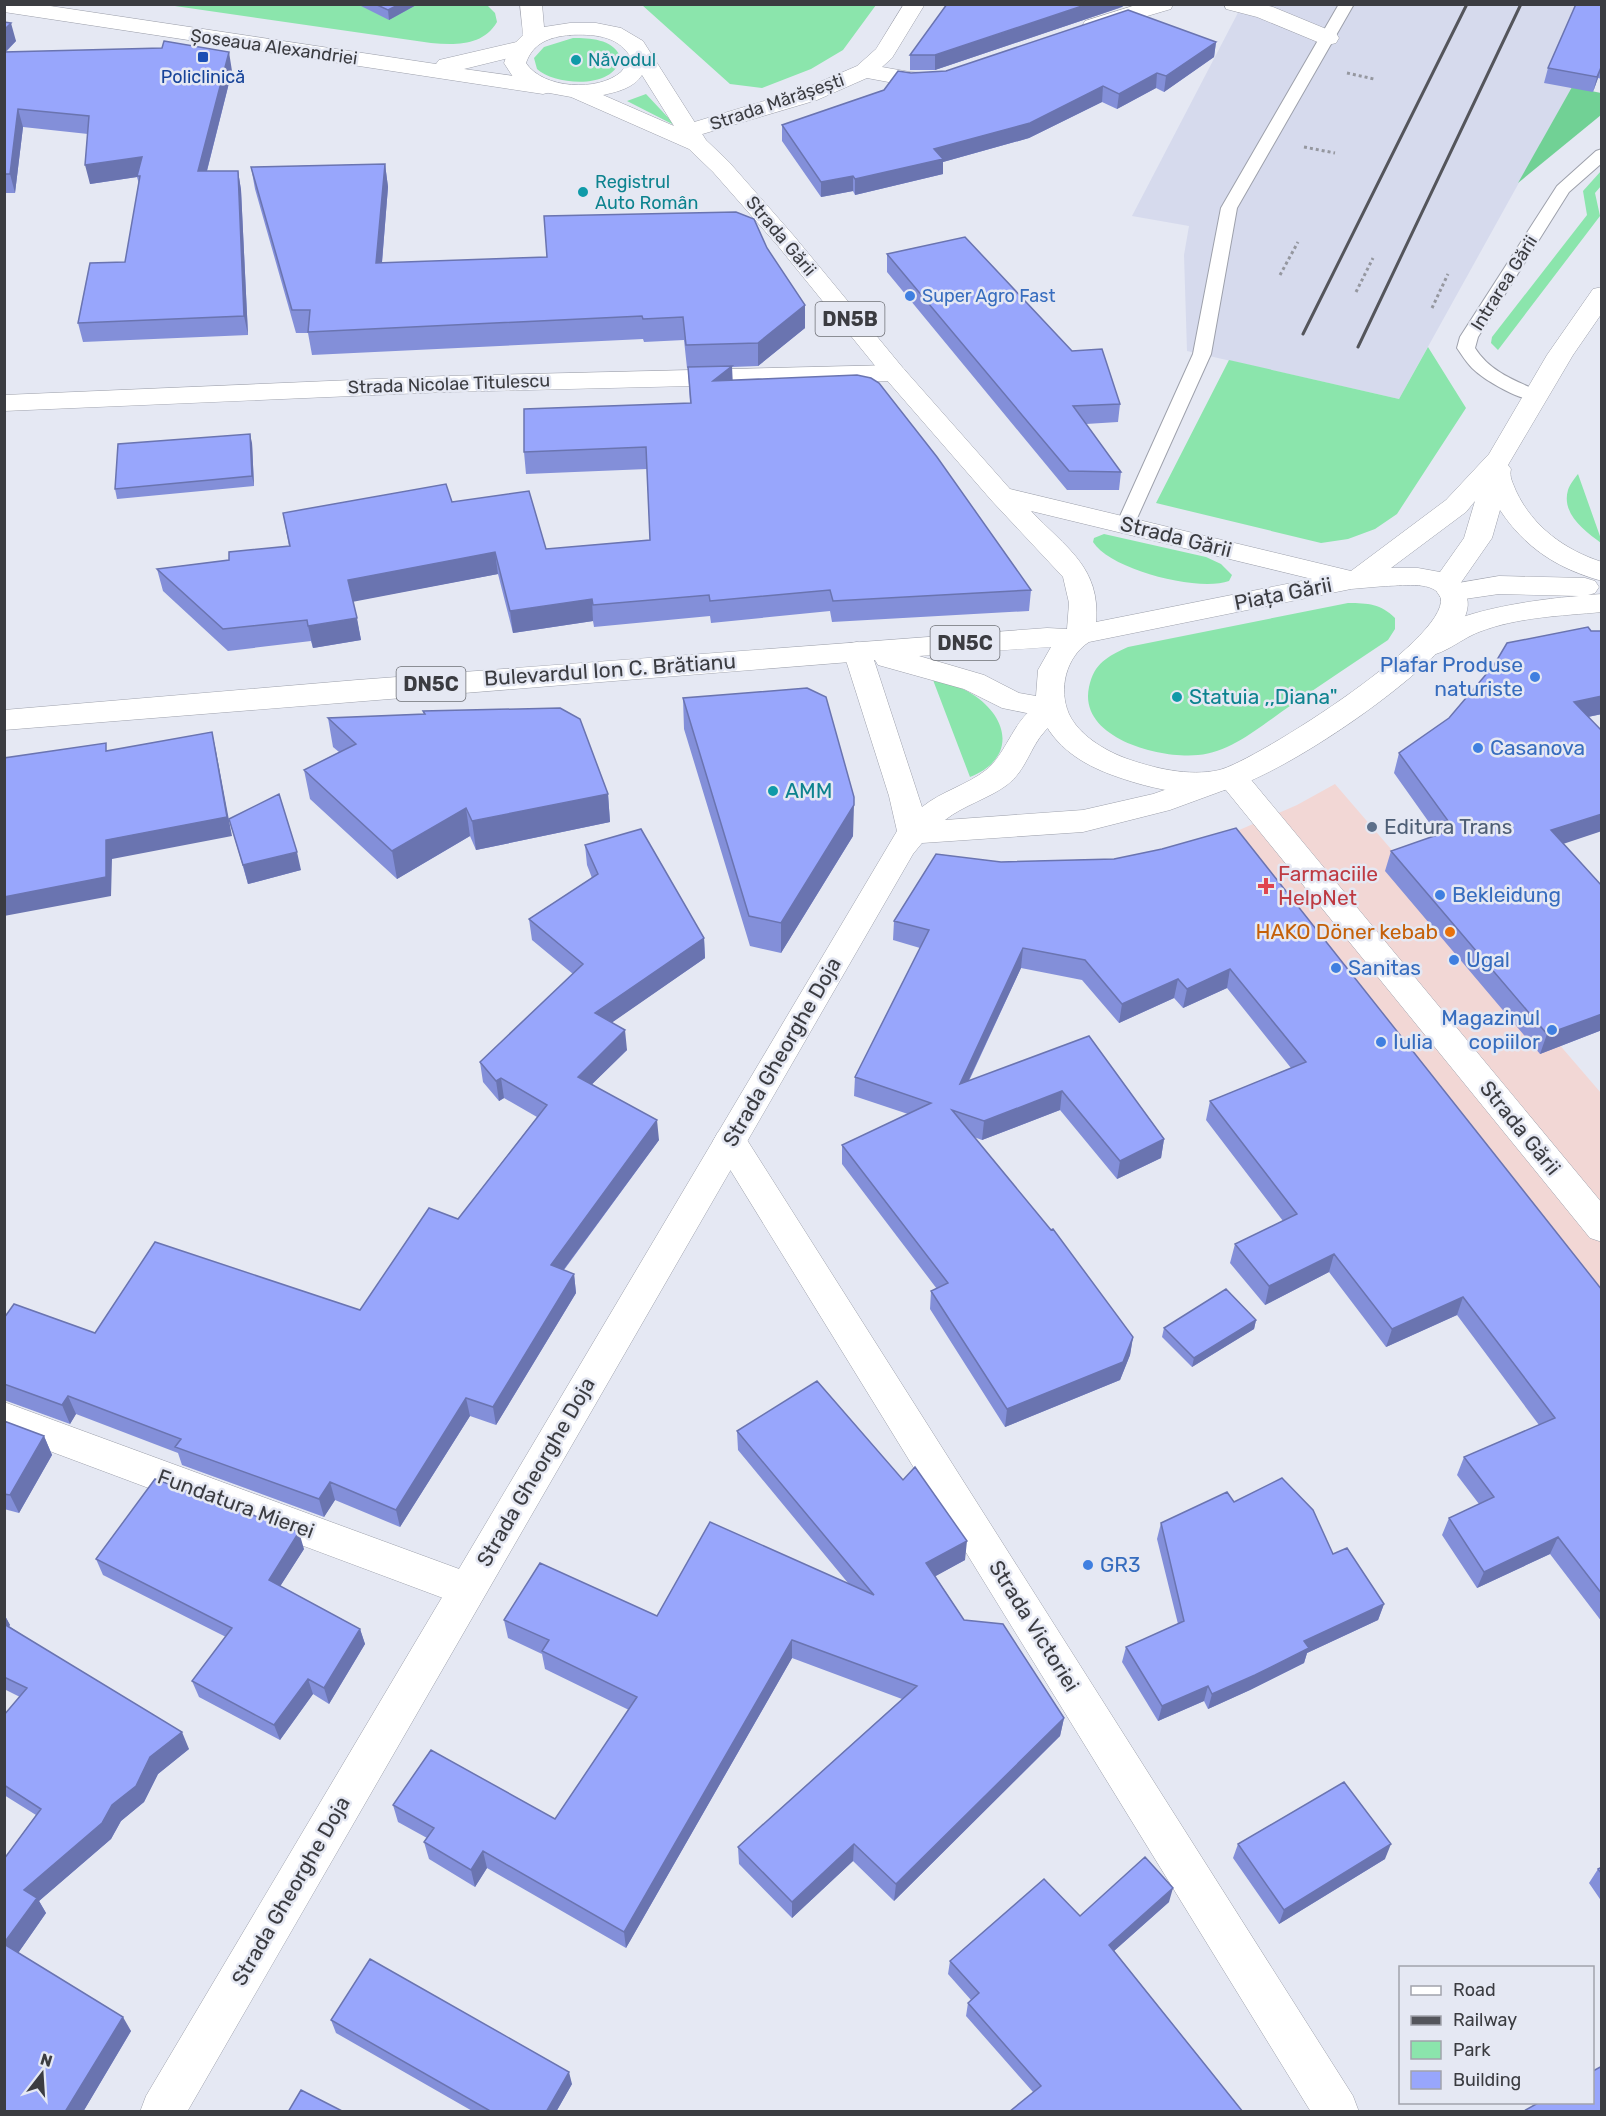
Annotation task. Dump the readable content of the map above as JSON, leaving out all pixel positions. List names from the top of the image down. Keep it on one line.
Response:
{"streets":{"main road":["Șoseaua Alexandriei","Strada Mărășești","Strada Gării","DN5B","Strada Nicolae Titulescu","Piața Gării","DN5C","Bulevardul Ion C. Brătianu","Strada Gheorghe Doja","Fundatura Mierei","Strada Victoriei"],"lane":["Intrarea Gării"]},"crossings":[["Șoseaua Alexandriei","DN5B"],["Strada Mărășești","Strada Gării"],["Strada Mărășești","DN5B"],["Strada Gării","DN5B"],["Strada Gării","Strada Nicolae Titulescu"],["Strada Gării","Piața Gării"],["Strada Gării","Bulevardul Ion C. Brătianu"],["Piața Gării","Bulevardul Ion C. Brătianu"],["Bulevardul Ion C. Brătianu","Strada Gheorghe Doja"],["Strada Gheorghe Doja","Fundatura Mierei"],["Strada Gheorghe Doja","Strada Victoriei"]],"places":{"transit":["Policlinică"],"other":["Năvodul","Registrul Auto Român","Super Agro Fast","Plafar Produse naturiste","Statuia ,,Diana\"","Casanova","AMM","Editura Trans","Bekleidung","HAKO Döner kebab","Ugal","Sanitas","Magazinul copiilor","Iulia","GR3"],"health":["Farmaciile HelpNet"]},"legend":["Road","Railway","Park","Building"],"north":"top"}
